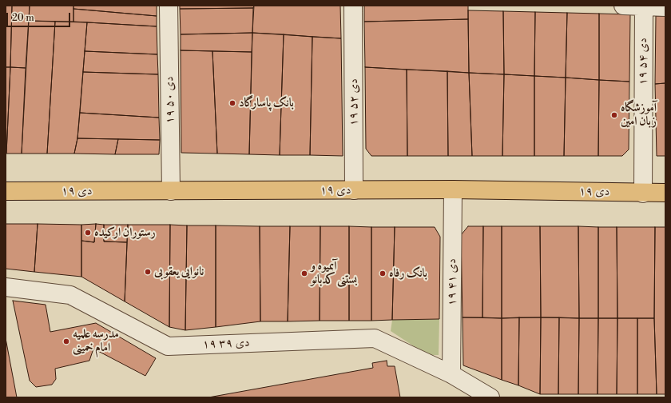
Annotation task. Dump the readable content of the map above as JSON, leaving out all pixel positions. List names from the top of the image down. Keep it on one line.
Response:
{"streets":{"main road":["۱۹ دی"],"street":["۱۹ دی ۵۴","۱۹ دی ۵۰","۱۹ دی ۵۲","۱۹ دی ۴۱","۱۹ دی ۳۹"]},"crossings":[["۱۹ دی ۵۴","۱۹ دی"],["۱۹ دی ۵۰","۱۹ دی"],["۱۹ دی ۵۲","۱۹ دی"],["۱۹ دی","۱۹ دی ۴۱"],["۱۹ دی ۴۱","۱۹ دی ۳۹"]],"places":["بانک پاسارگاد","آموزشگاه زبان امین","رستوران ارکیده","نانوایی یعقوبی","آبمیوه و بستنی کدبانو","بانک رفاه","مدرسه علمیه امام خمینی"],"scale_bar":"20 m"}
